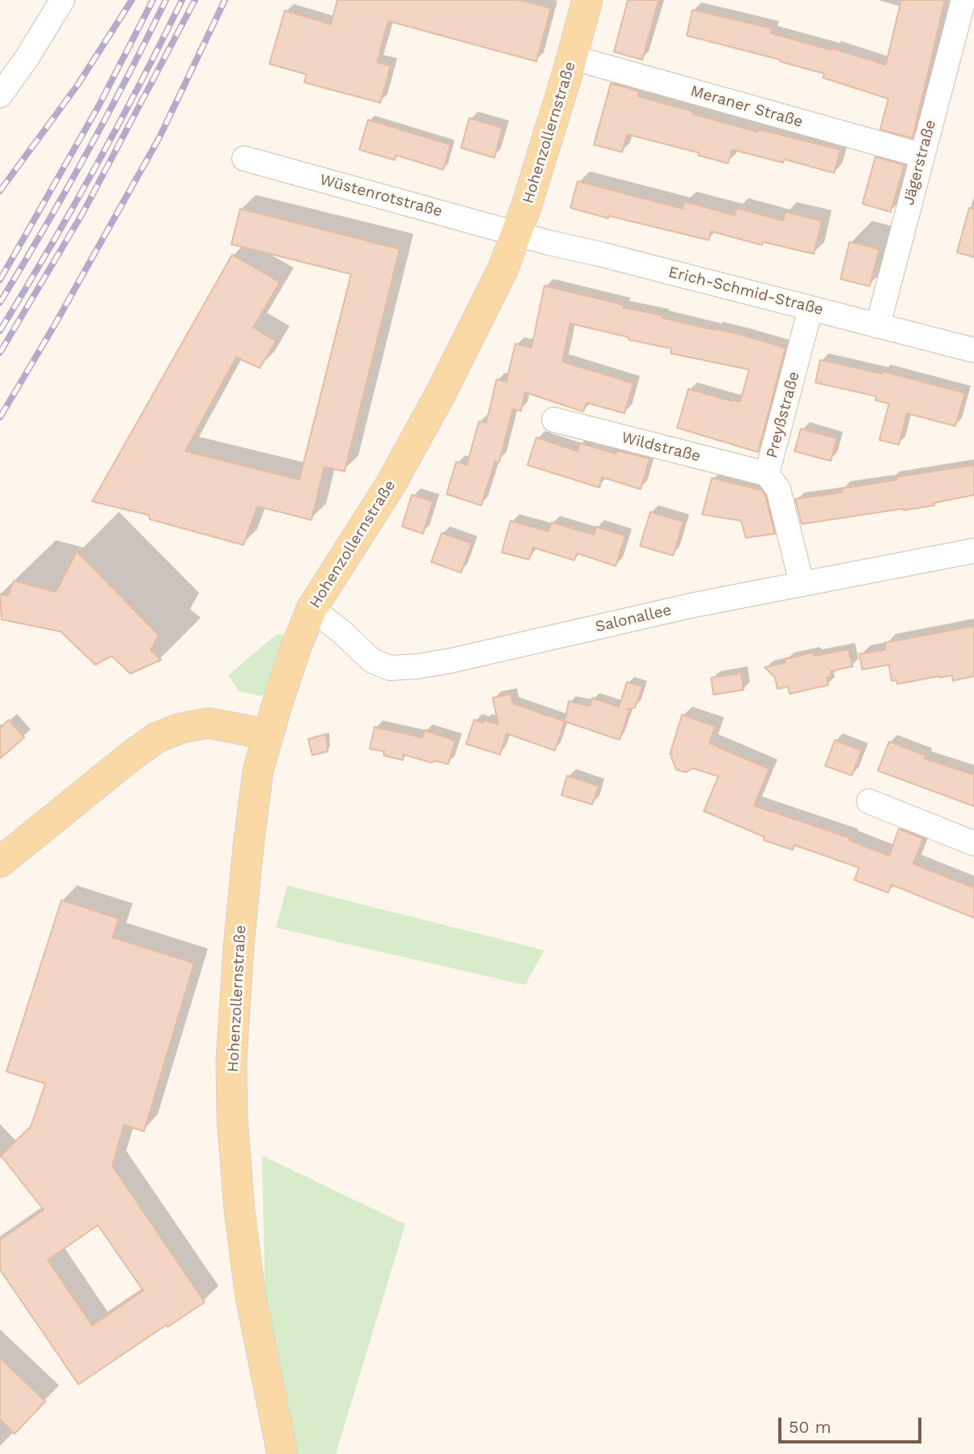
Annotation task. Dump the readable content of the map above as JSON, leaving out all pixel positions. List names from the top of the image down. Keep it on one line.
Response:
{"streets":{"main road":["Hohenzollernstraße"],"street":["Meraner Straße","Jägerstraße","Wüstenrotstraße","Erich-Schmid-Straße","Preyßstraße","Wildstraße","Salonallee"]},"crossings":[["Meraner Straße","Hohenzollernstraße"],["Meraner Straße","Jägerstraße"],["Hohenzollernstraße","Wüstenrotstraße"],["Hohenzollernstraße","Erich-Schmid-Straße"],["Hohenzollernstraße","Salonallee"],["Jägerstraße","Erich-Schmid-Straße"],["Wüstenrotstraße","Erich-Schmid-Straße"],["Erich-Schmid-Straße","Preyßstraße"],["Preyßstraße","Wildstraße"],["Preyßstraße","Salonallee"]],"scale_bar":"50 m"}
